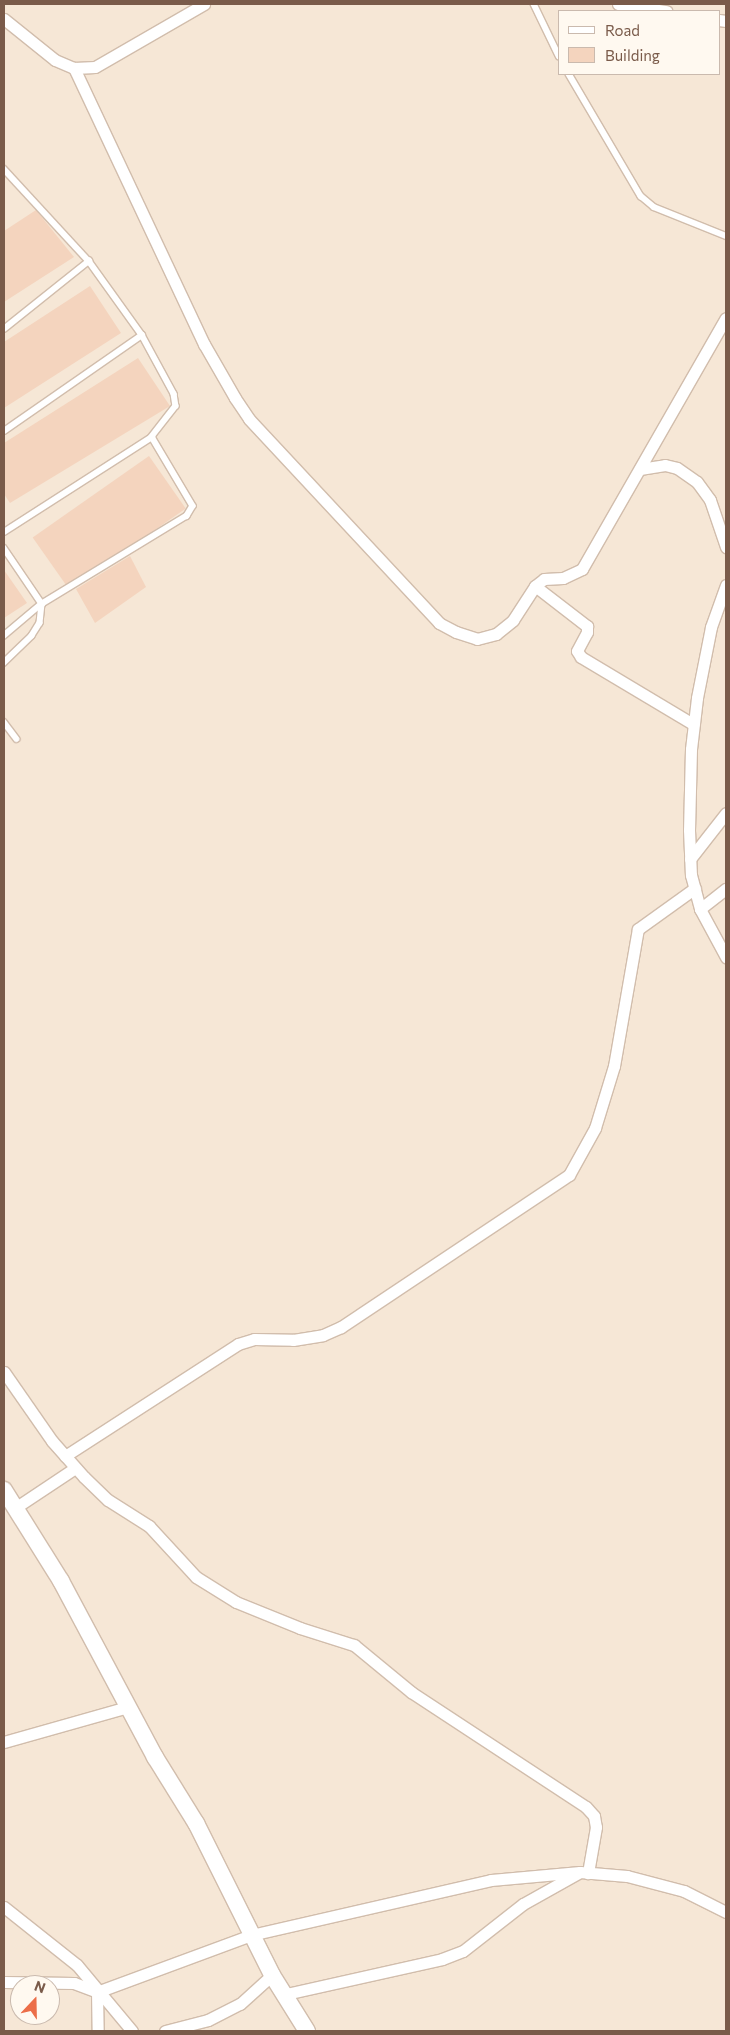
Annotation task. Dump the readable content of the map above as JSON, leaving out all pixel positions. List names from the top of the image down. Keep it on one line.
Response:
{"legend":["Road","Building"],"north":"top"}
